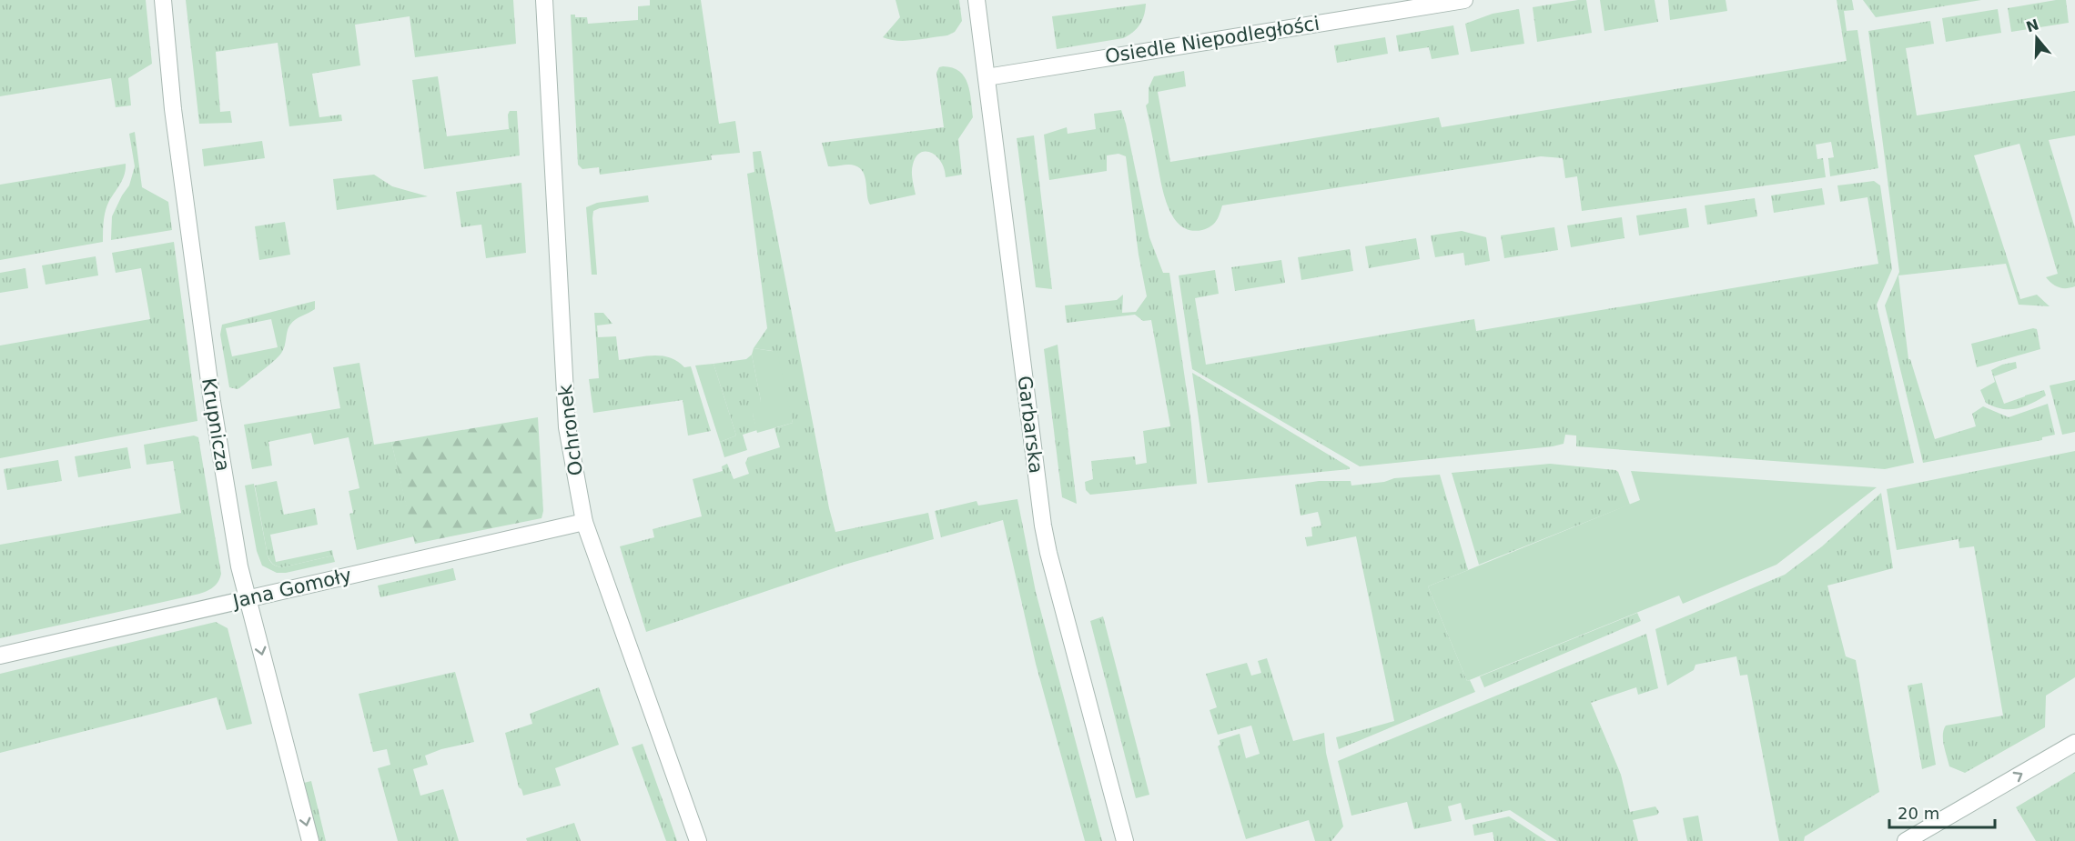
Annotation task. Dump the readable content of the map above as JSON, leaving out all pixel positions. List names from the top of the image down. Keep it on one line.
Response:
{"streets":{"street":["Osiedle Niepodległości","Krupnicza","Garbarska","Ochronek","Jana Gomoły"]},"crossings":[["Osiedle Niepodległości","Garbarska"],["Krupnicza","Jana Gomoły"],["Ochronek","Jana Gomoły"]],"scale_bar":"20 m","north":"top"}
